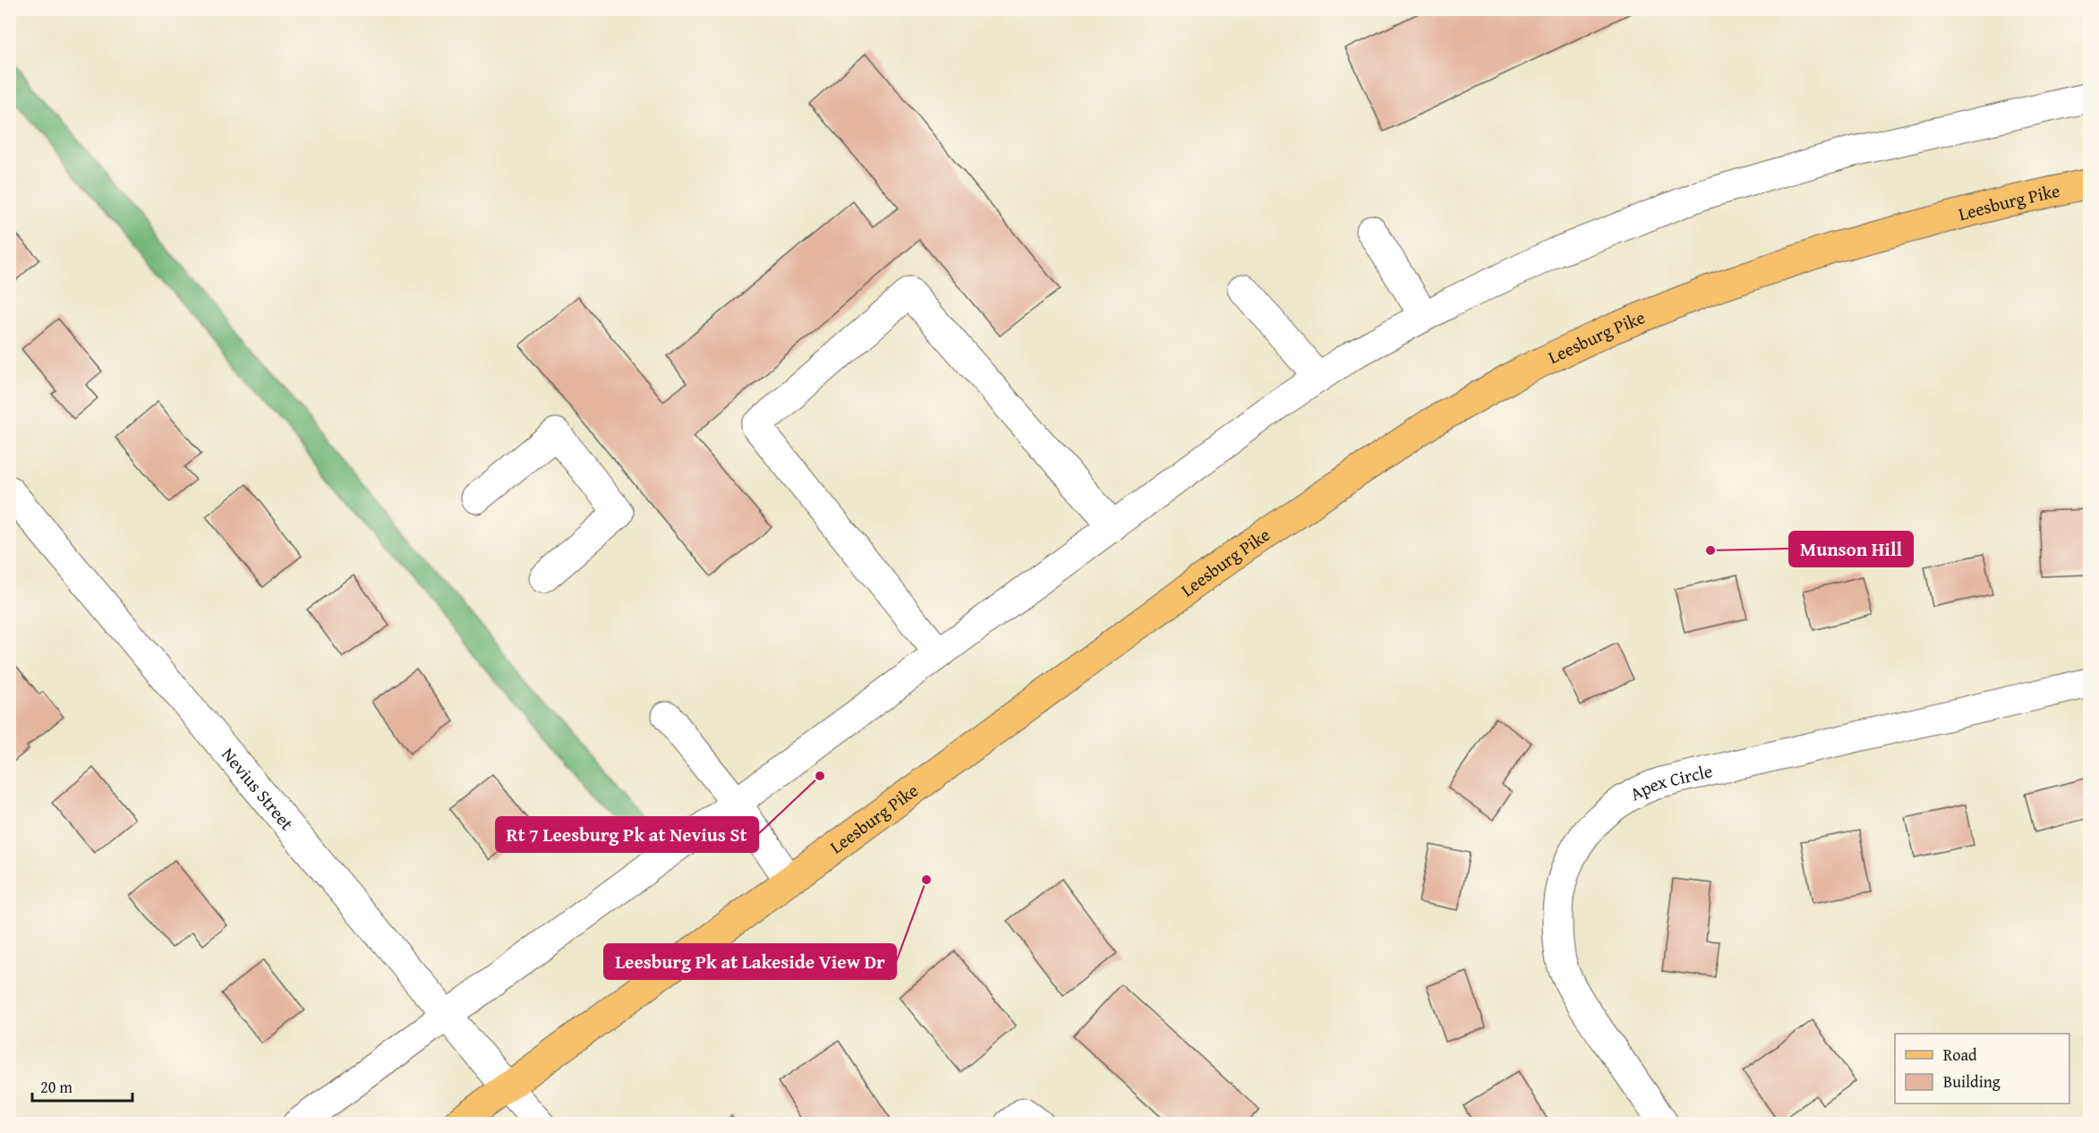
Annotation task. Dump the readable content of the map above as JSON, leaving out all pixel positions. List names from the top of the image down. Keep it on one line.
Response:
{"streets":{"main road":["Leesburg Pike"],"street":["Apex Circle","Nevius Street"]},"crossings":[["Leesburg Pike","Nevius Street"]],"places":["Munson Hill","Rt 7 Leesburg Pk at Nevius St","Leesburg Pk at Lakeside View Dr"],"legend":["Road","Building"],"scale_bar":"20 m"}
